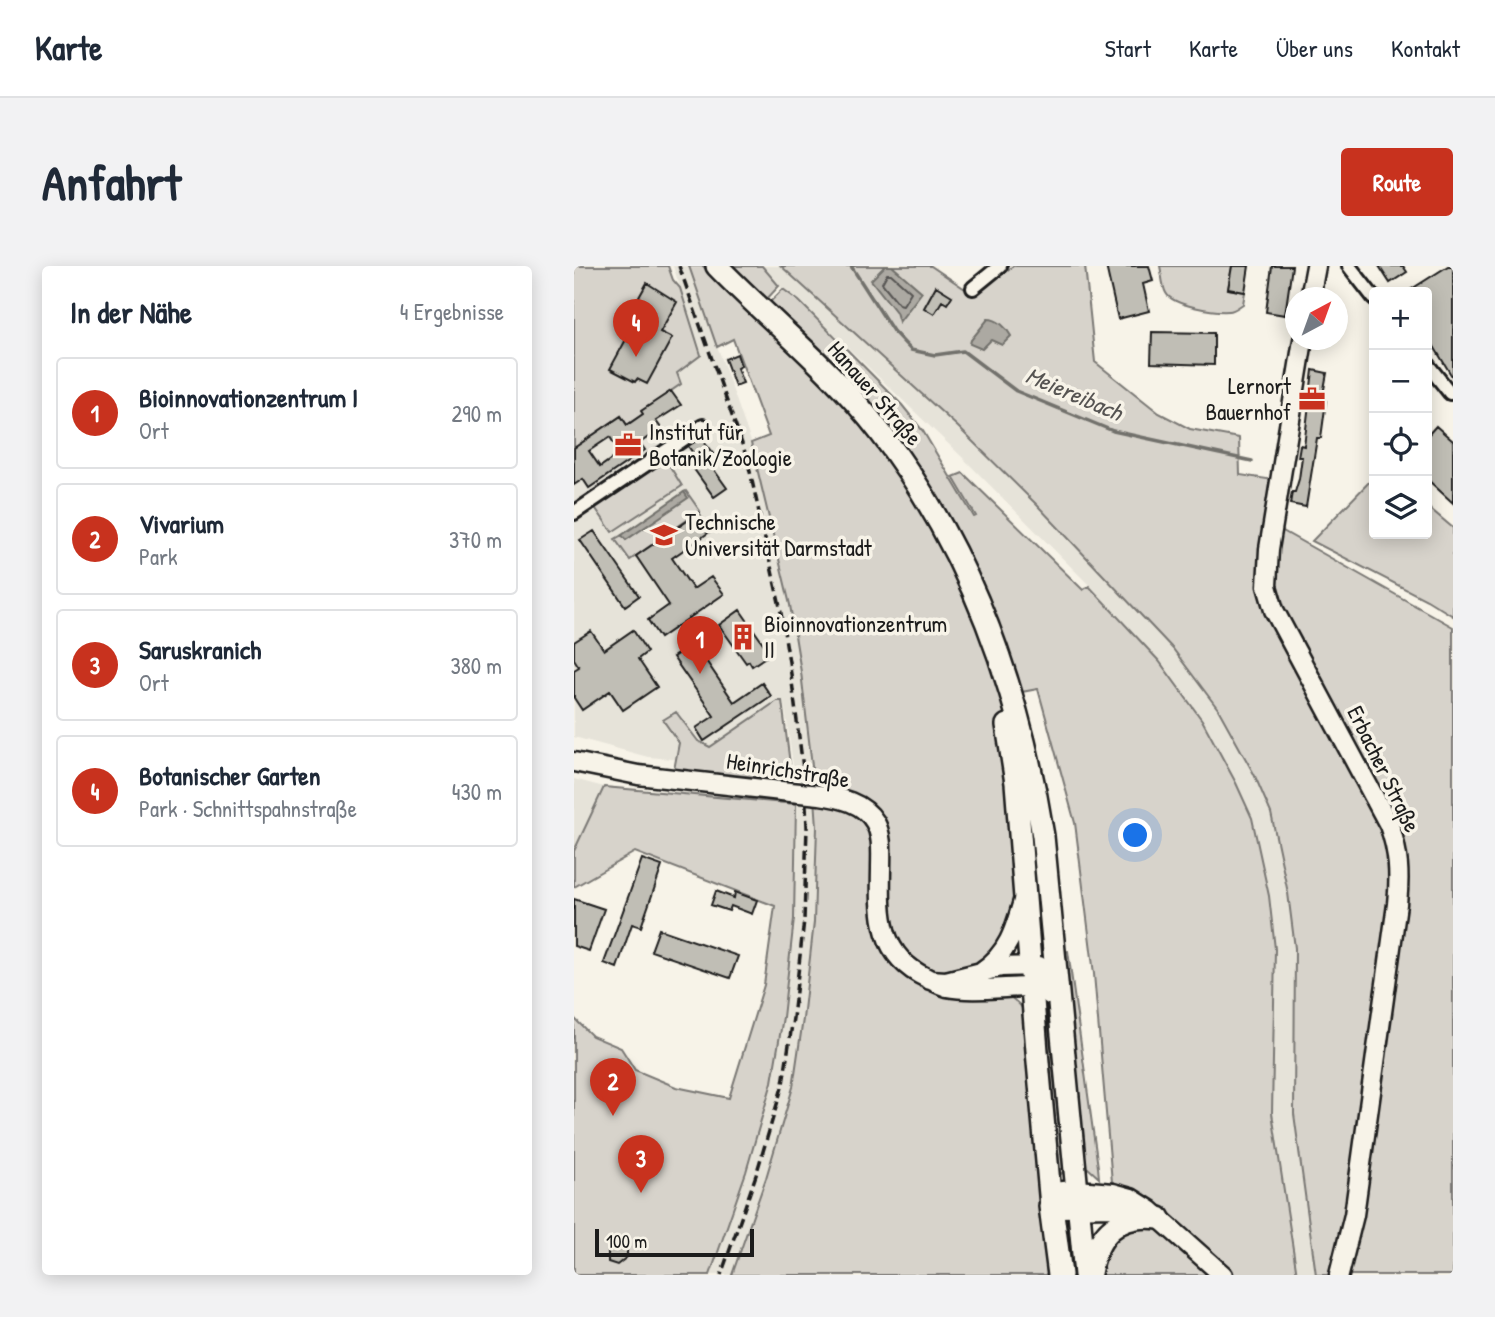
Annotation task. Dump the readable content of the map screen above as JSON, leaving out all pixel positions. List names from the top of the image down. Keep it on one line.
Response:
{"streets":{"main road":["Hanauer Straße"],"street":["Erbacher Straße","Heinrichstraße"]},"water":["Meiereibach"],"places":{"office":["Lernort Bauernhof","Institut für Botanik/Zoologie"],"school or university":["Technische Universität Darmstadt"],"building":["Bioinnovationzentrum II"]},"scale_bar":"100 m","north":"top right","page":{"header":"Karte","nav":["Start","Karte","Über uns","Kontakt"],"buttons":"Route","title":"Anfahrt","heading":["In der Nähe","4 Ergebnisse"],"map_buttons":["+","−"],"pins":["4","1","2","3"],"list":[{"mark":"1","name":"Bioinnovationzentrum I","note":"Ort","value":"290 m"},{"mark":"2","name":"Vivarium","note":"Park","value":"370 m"},{"mark":"3","name":"Saruskranich","note":"Ort","value":"380 m"},{"mark":"4","name":"Botanischer Garten","note":"Park · Schnittspahnstraße","value":"430 m"}],"scale":"100 m"}}
